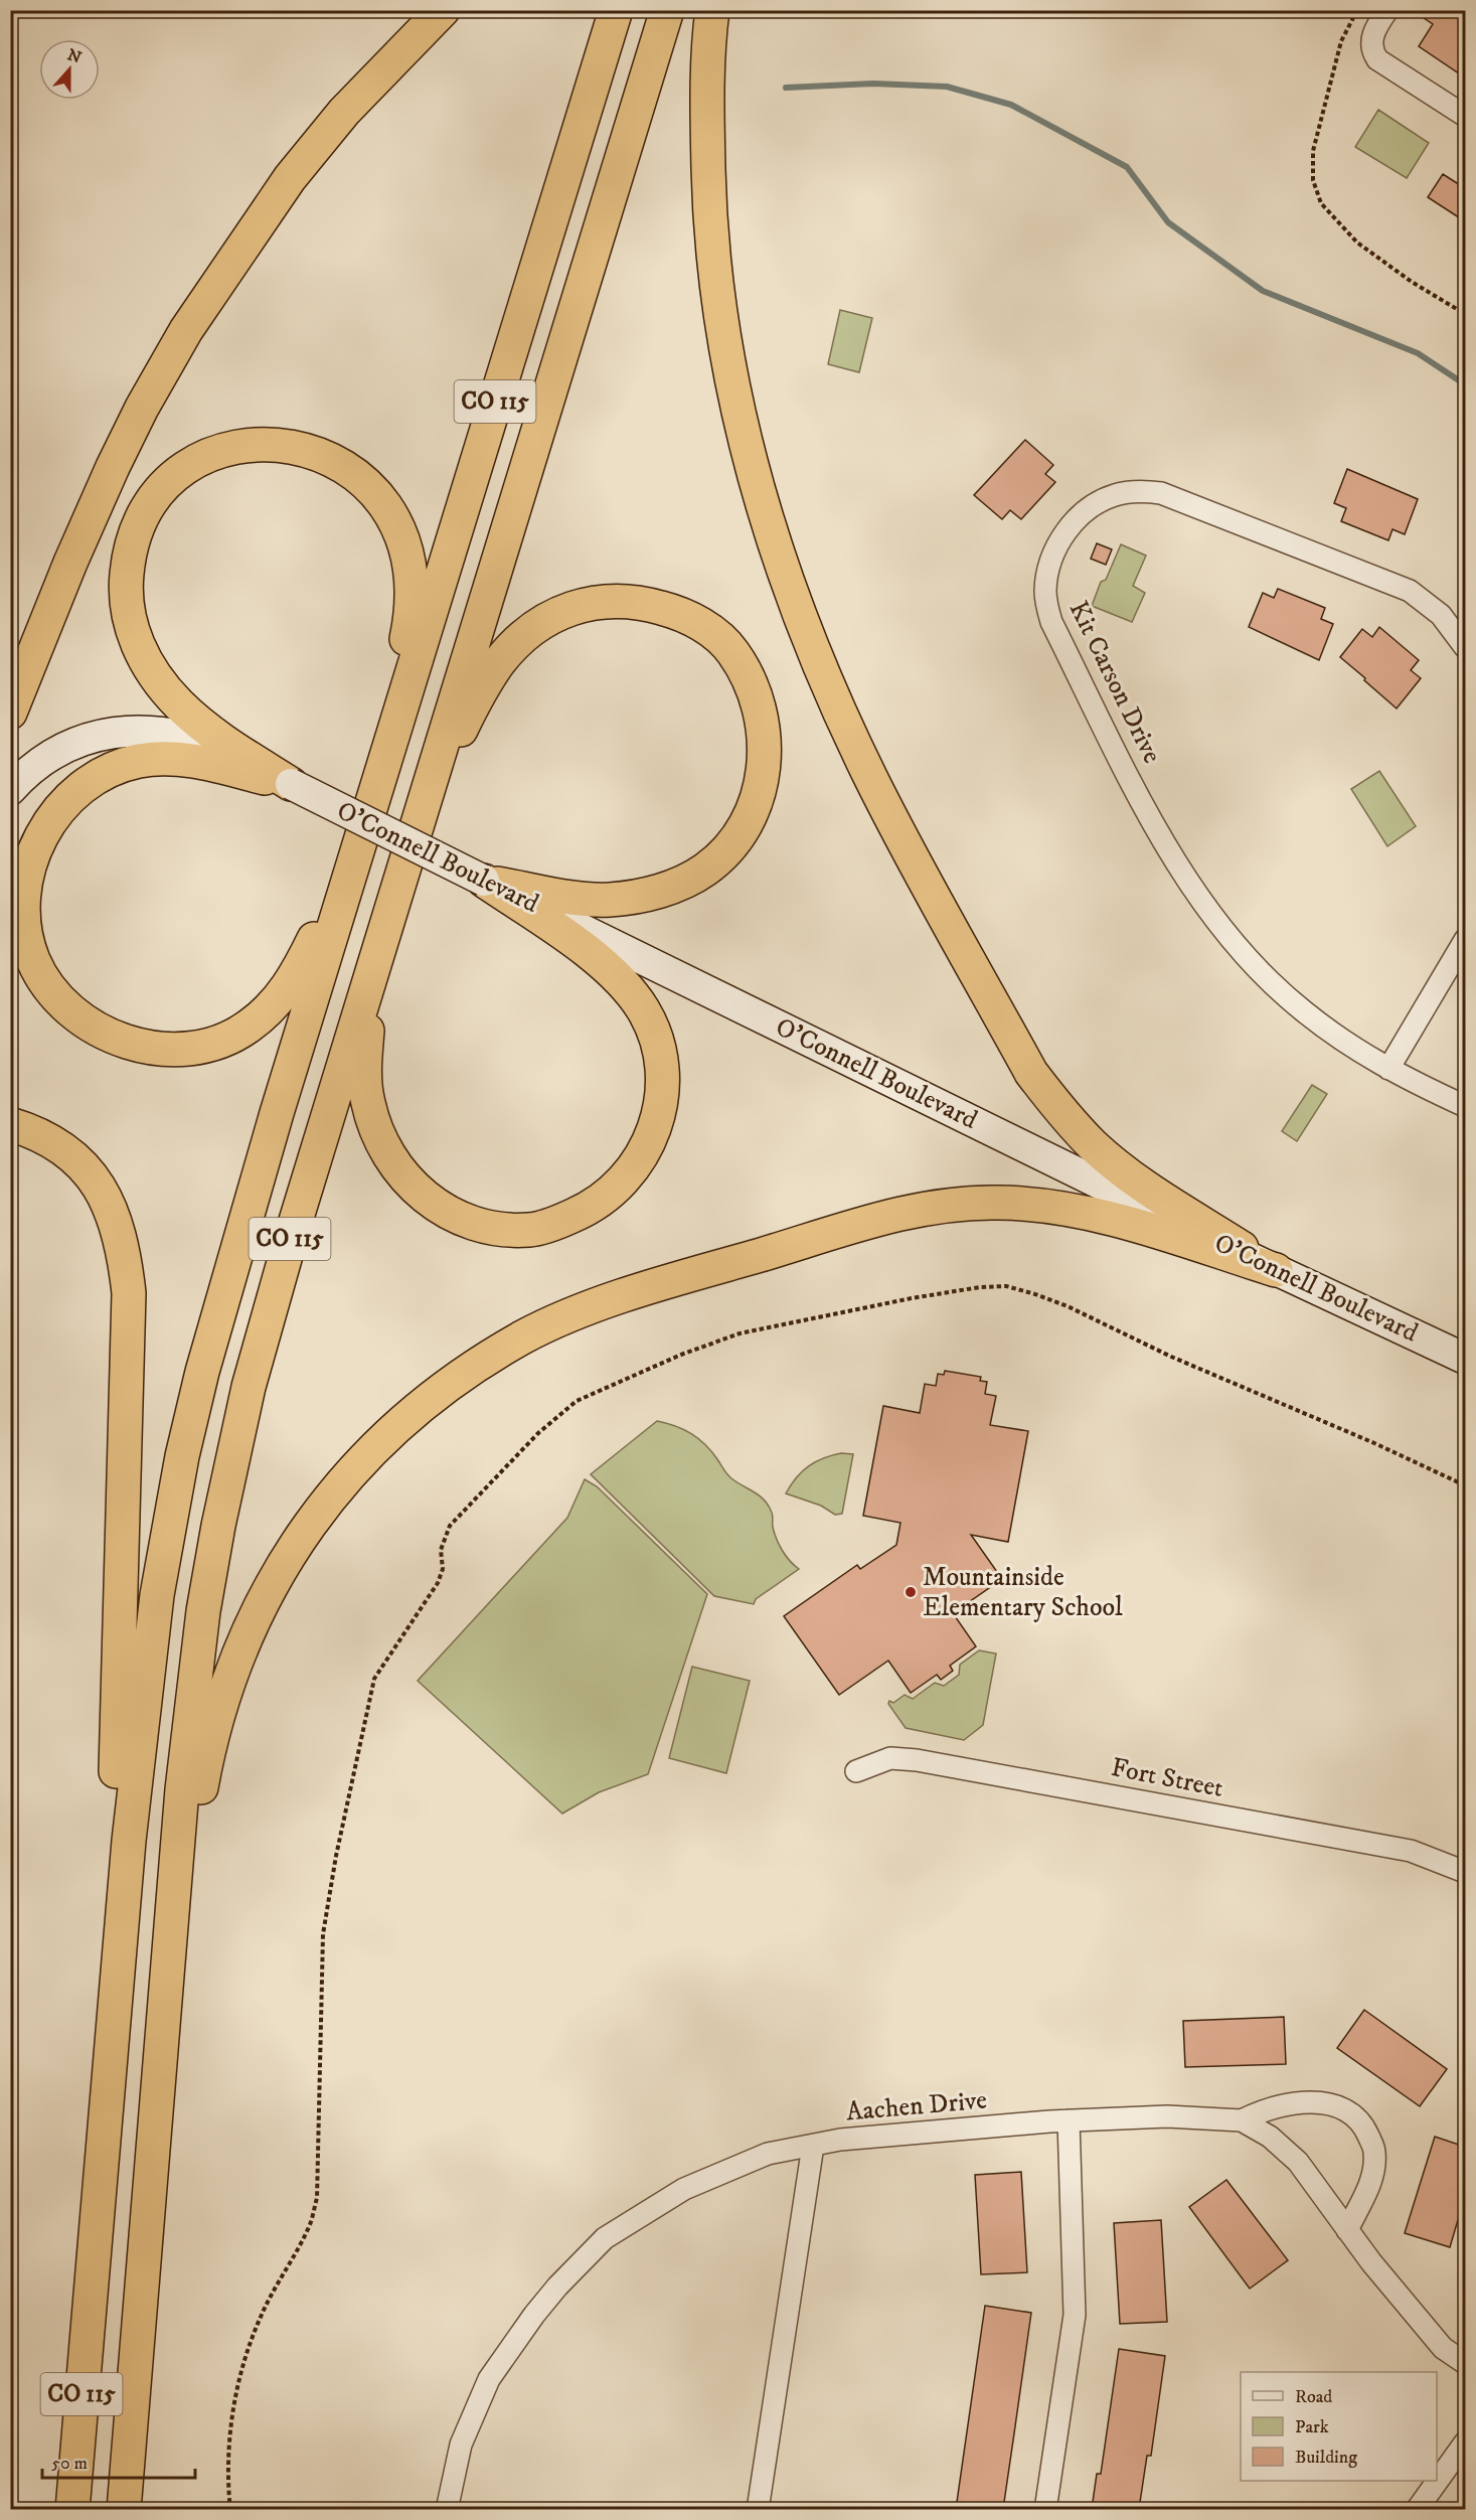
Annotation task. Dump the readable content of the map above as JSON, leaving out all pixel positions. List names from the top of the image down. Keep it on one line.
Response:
{"streets":{"highway":["CO 115"],"main road":["O'Connell Boulevard"],"street":["Kit Carson Drive","Fort Street","Aachen Drive"]},"places":["Mountainside Elementary School"],"legend":["Road","Park","Building"],"scale_bar":"50 m","north":"top"}
